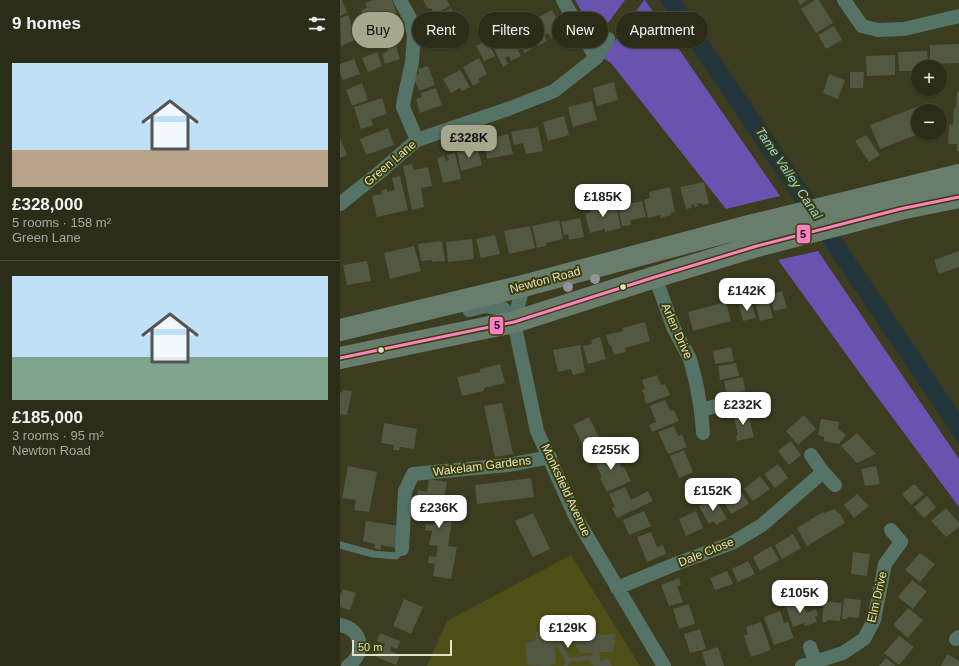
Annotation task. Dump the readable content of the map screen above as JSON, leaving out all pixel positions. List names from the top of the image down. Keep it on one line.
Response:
{"streets":{"highway":["Newton Road"],"street":["Green Lane","Arlen Drive","Wakelam Gardens","Monksfield Avenue","Dale Close","Elm Drive"]},"crossings":[["Newton Road","Monksfield Avenue"],["Wakelam Gardens","Monksfield Avenue"],["Monksfield Avenue","Dale Close"]],"water":["Tame Valley Canal"],"lines":["transit line 5"],"scale_bar":"50 m","page":{"heading":"9 homes","chip":["Buy","Rent","Filters","New","Apartment"],"list":[{"name":"£328,000","note":"5 rooms · 158 m² · Green Lane"},{"name":"£185,000","note":"3 rooms · 95 m² · Newton Road"}],"map_buttons":["+","−"],"price":["£328K","£185K","£142K","£232K","£255K","£152K","£236K","£105K","£129K"],"scale":"50 m"}}
